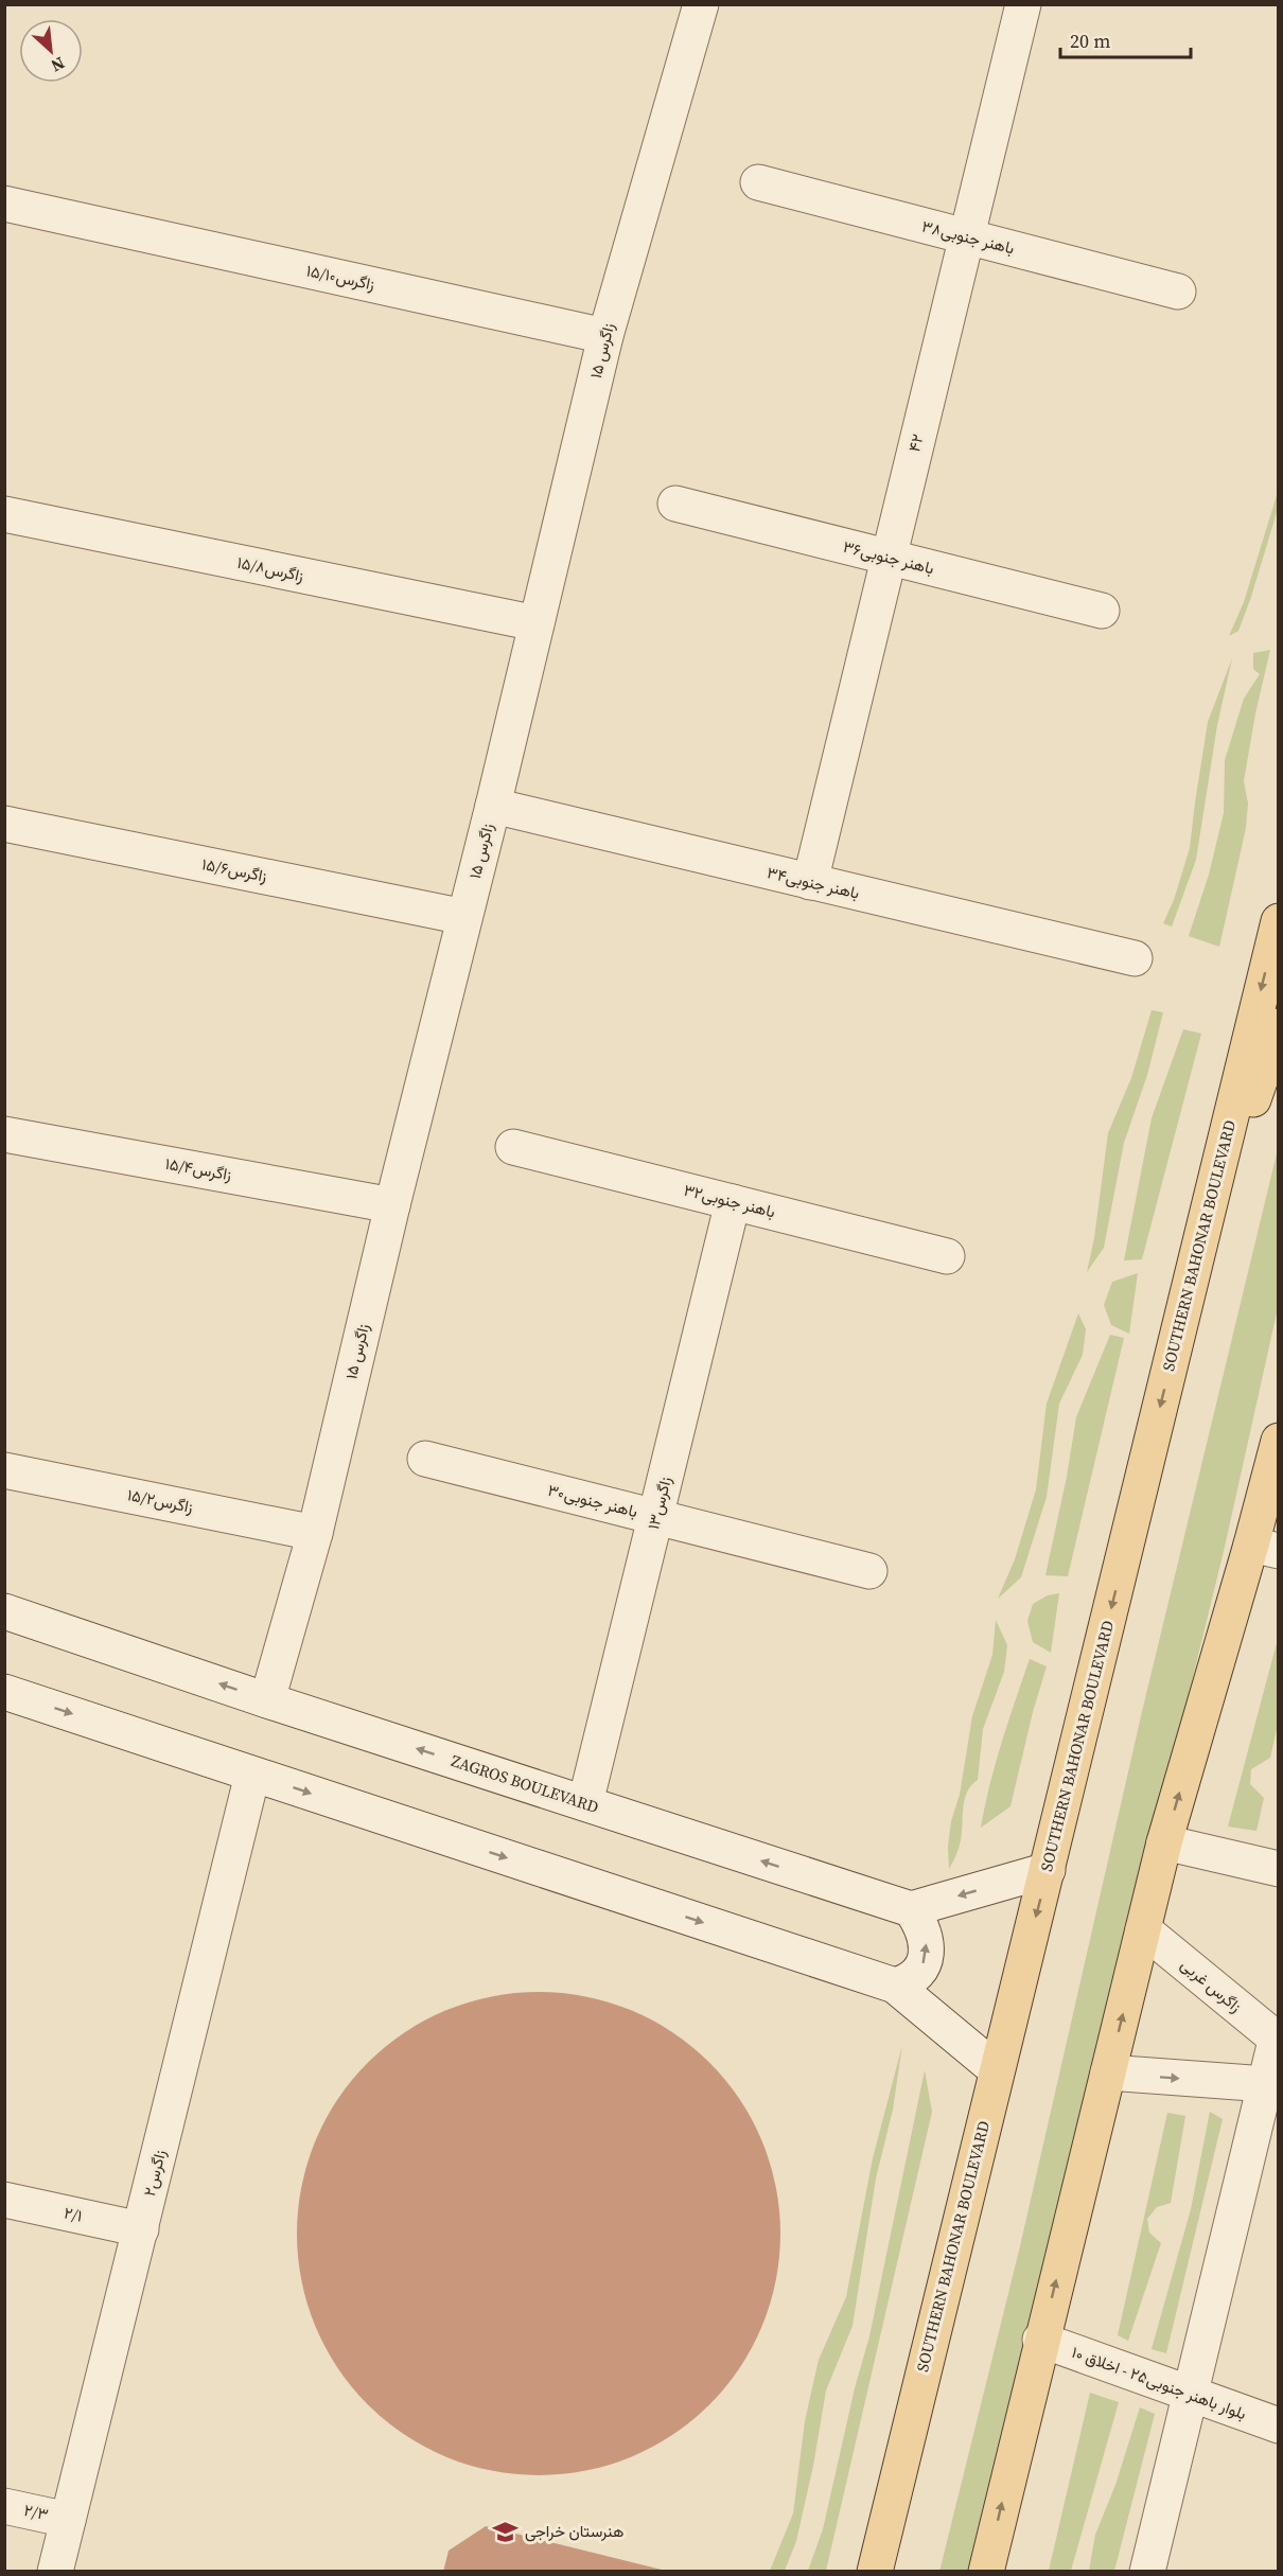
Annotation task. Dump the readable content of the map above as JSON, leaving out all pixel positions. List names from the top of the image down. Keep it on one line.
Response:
{"streets":{"main road":["SOUTHERN BAHONAR BOULEVARD"],"street":["باهنر جنوبی۳۸","زاگرس۱۵/۱۰","زاگرس ۱۵","۴۲","باهنر جنوبی۳۶","زاگرس۱۵/۸","زاگرس۱۵/۶","باهنر جنوبی۳۴","زاگرس۱۵/۴","باهنر جنوبی۳۲","زاگرس۱۵/۲","باهنر جنوبی۳۰","زاگرس۱۳","ZAGROS BOULEVARD","زاگرس غربی","زاگرس۲","۲/۱","بلوار باهنر جنوبی۲۵ - اخلاق ۱۰","۲/۳"]},"crossings":[["باهنر جنوبی۳۸","۴۲"],["زاگرس۱۵/۱۰","زاگرس ۱۵"],["زاگرس ۱۵","زاگرس۱۵/۸"],["زاگرس ۱۵","زاگرس۱۵/۶"],["زاگرس ۱۵","باهنر جنوبی۳۴"],["زاگرس ۱۵","زاگرس۱۵/۴"],["زاگرس ۱۵","زاگرس۱۵/۲"],["زاگرس ۱۵","ZAGROS BOULEVARD"],["۴۲","باهنر جنوبی۳۶"],["۴۲","باهنر جنوبی۳۴"],["باهنر جنوبی۳۲","زاگرس۱۳"],["باهنر جنوبی۳۰","زاگرس۱۳"],["زاگرس۱۳","ZAGROS BOULEVARD"],["زاگرس۲","۲/۱"],["زاگرس۲","۲/۳"]],"places":{"school or university":["هنرستان خراجی"]},"scale_bar":"20 m","north":"bottom right"}
